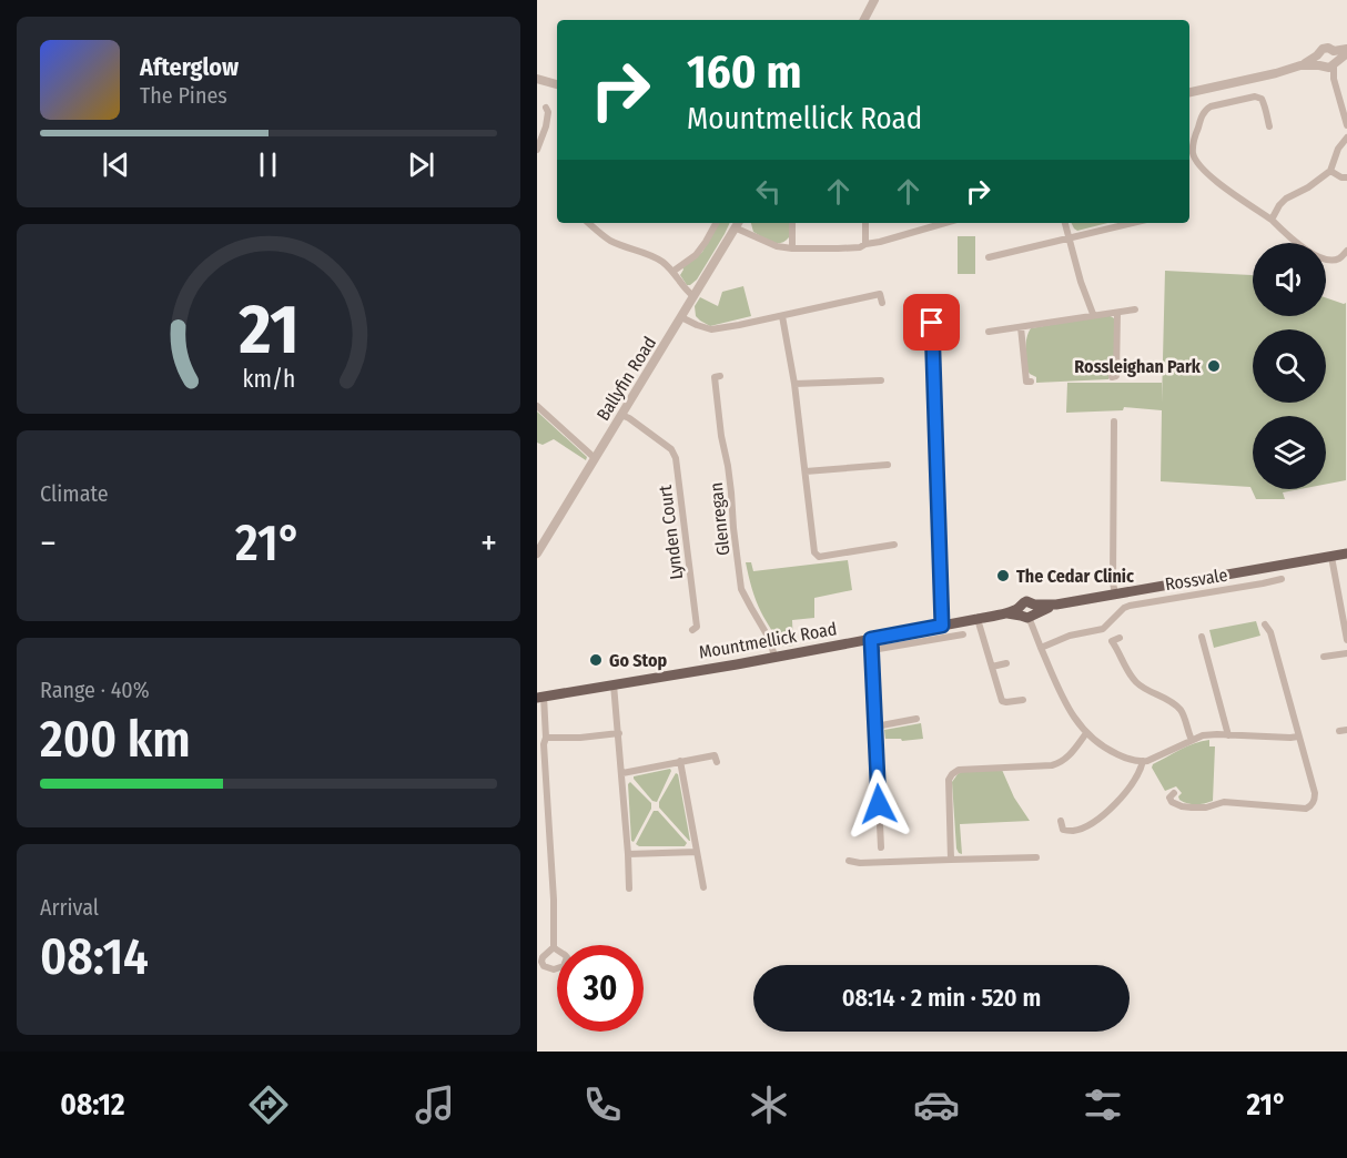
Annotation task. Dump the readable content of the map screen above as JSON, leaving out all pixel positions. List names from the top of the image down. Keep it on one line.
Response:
{"streets":{"main road":["Mountmellick Road"],"street":["Ballyfin Road","Glenregan","Lynden Court","Rossvale"]},"crossings":[["Ballyfin Road","Lynden Court"],["Glenregan","Mountmellick Road"]],"places":["Rossleighan Park","The Cedar Clinic","Go Stop"],"page":{"turn":["160 m","Mountmellick Road"],"song":["Afterglow","The Pines"],"tile":["Climate",["Range · 40%","200 km"],["Arrival","08:14"]],"heat":["−","21°","+"],"limit":"30","trip":"08:14 · 2 min · 520 m","tabs":["08:12","21°"],"gauge":["21","km/h"]}}
